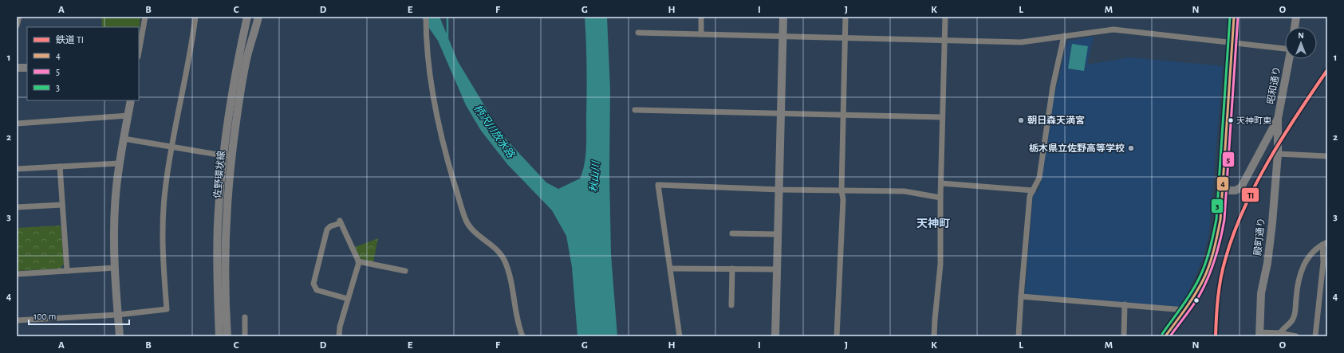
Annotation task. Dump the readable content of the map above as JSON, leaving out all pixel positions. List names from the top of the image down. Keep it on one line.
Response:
{"streets":{"main road":["昭和通り","佐野環状線","殿町通り"]},"crossings":[["昭和通り","殿町通り"]],"districts":["天神町"],"water":["柄沢川放水路","秋山川"],"places":["朝日森天満宮","天神町東","栃木県立佐野高等学校"],"lines":["transit line 4","transit line 5","transit line 3","rail line TI"],"legend":["鉄道 TI","4","5","3"],"scale_bar":"100 m","north":"top","grid":{"columns":["A","B","C","D","E","F","G","H","I","J","K","L","M","N","O"],"rows":["1","2","3","4"]}}
